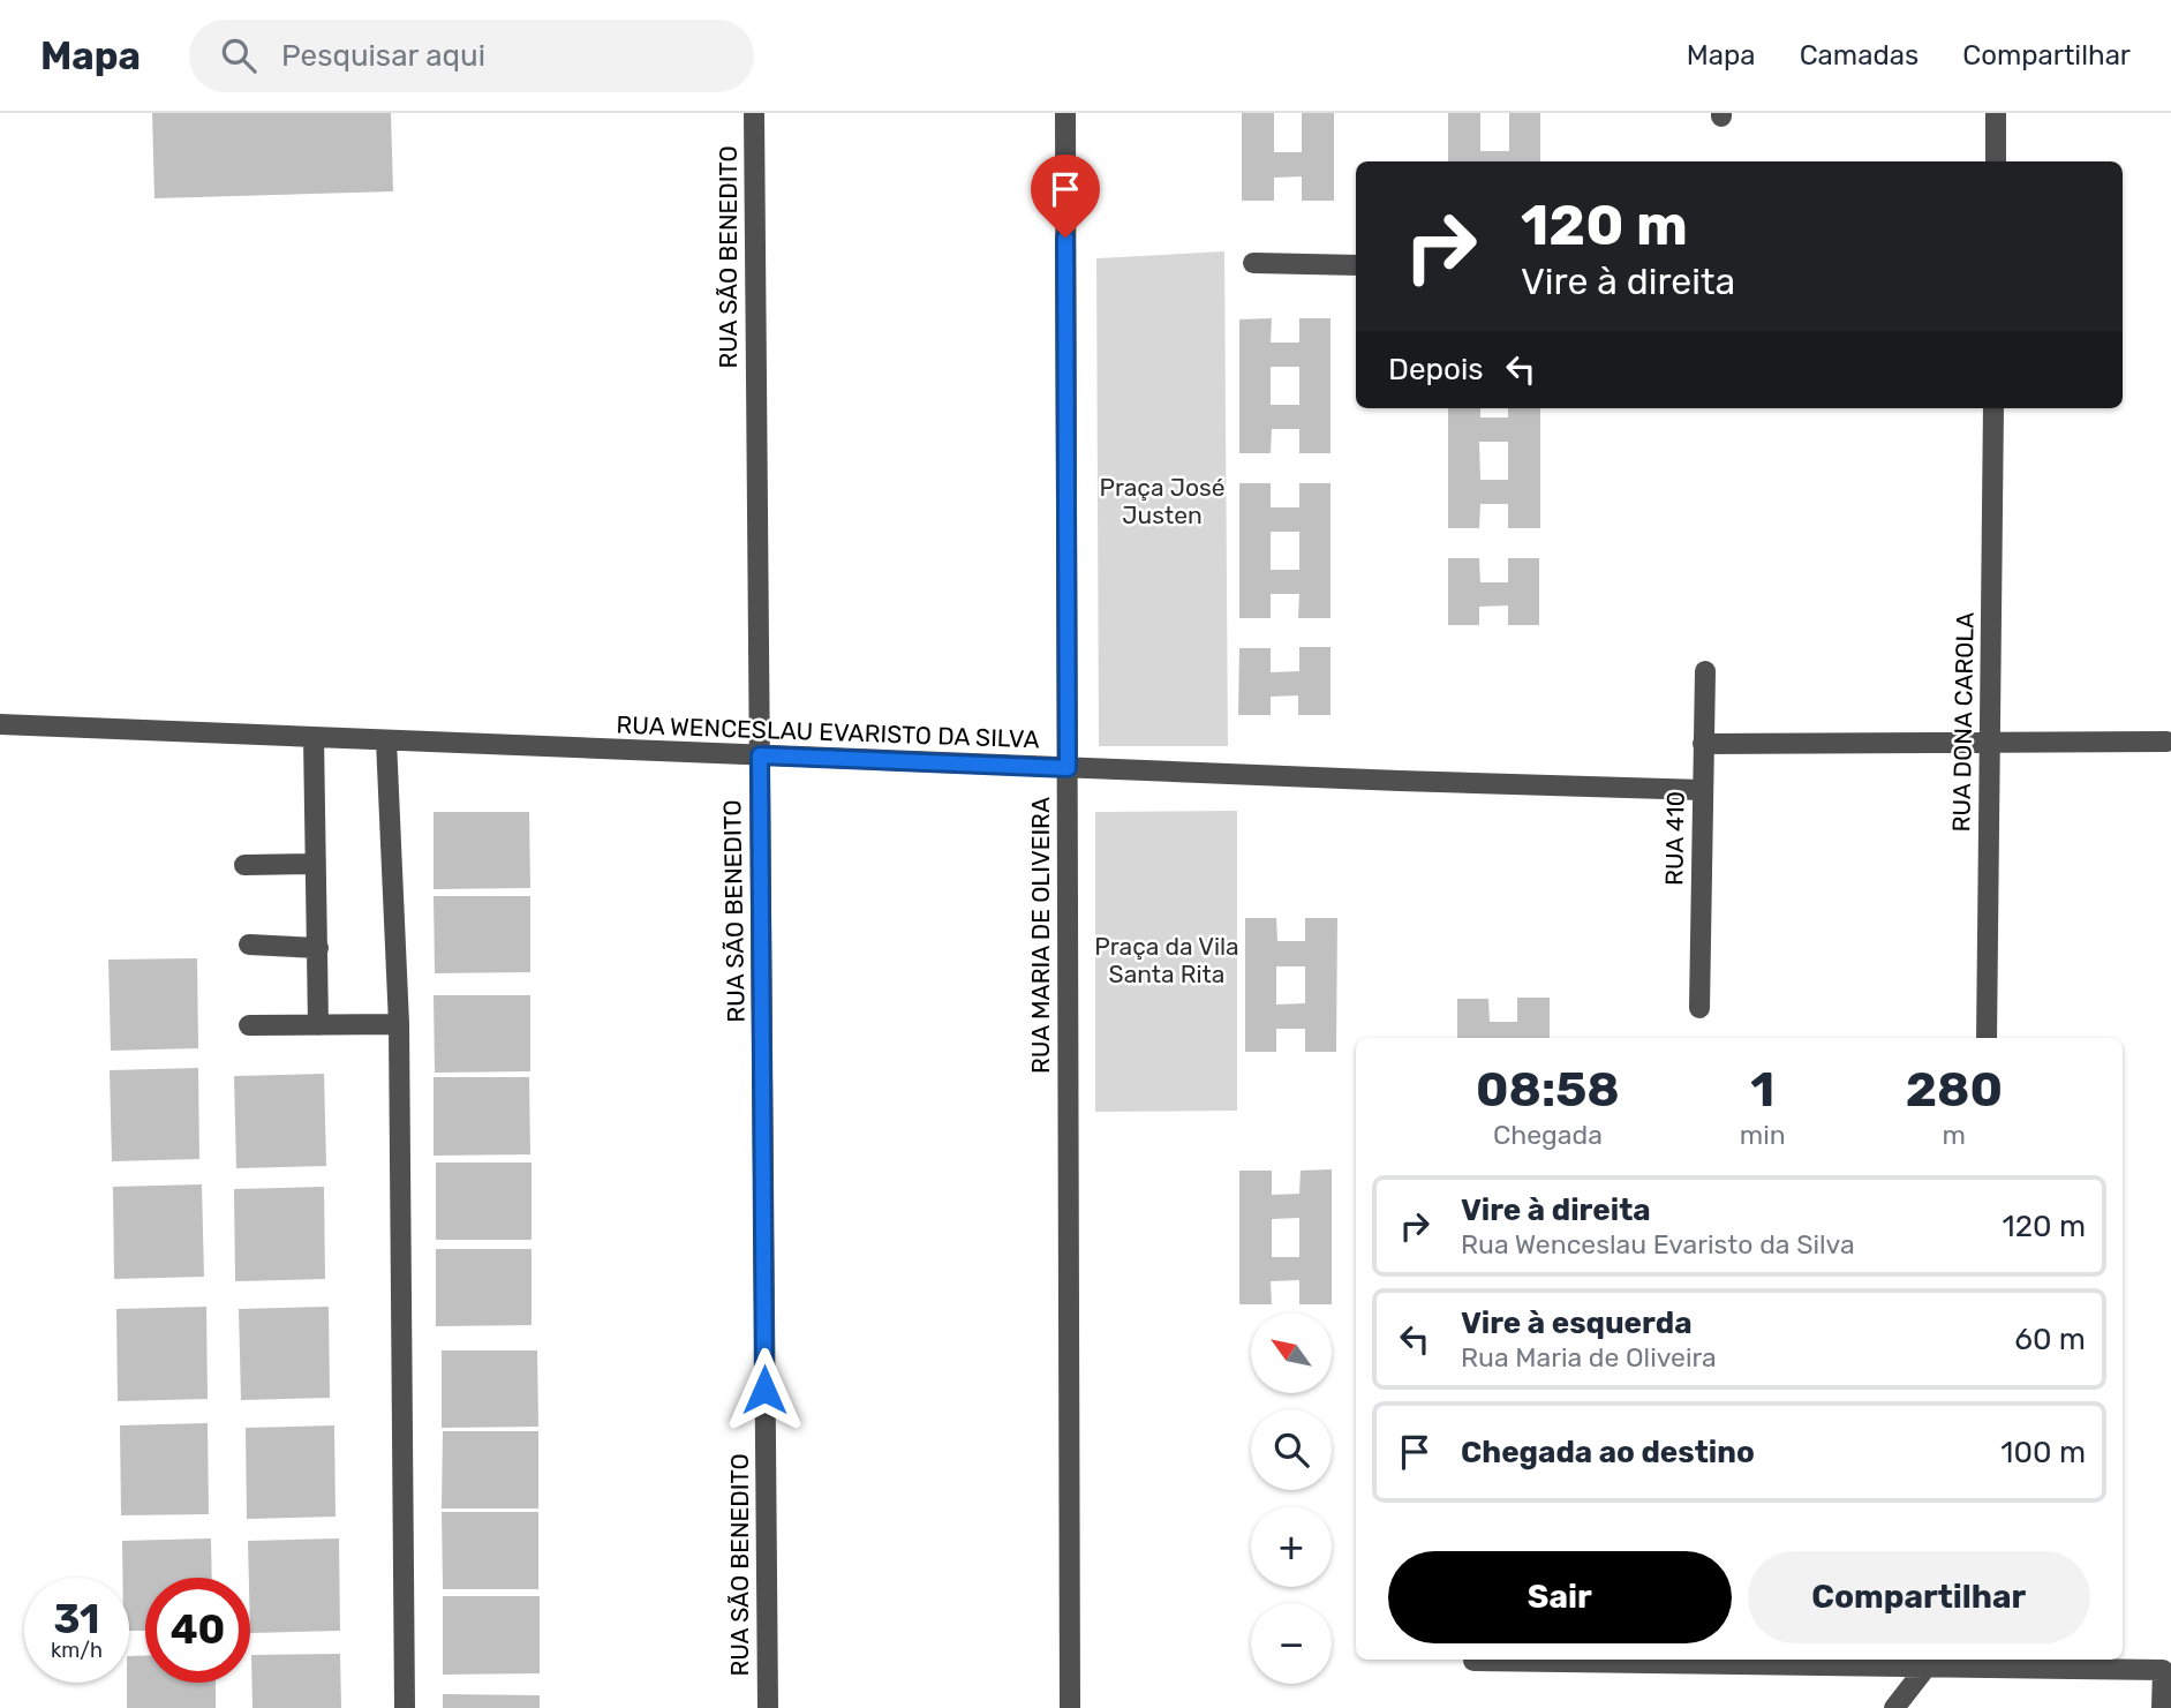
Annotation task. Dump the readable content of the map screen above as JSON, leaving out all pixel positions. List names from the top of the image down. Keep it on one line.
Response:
{"streets":{"street":["RUA SÃO BENEDITO","RUA DONA CAROLA","RUA WENCESLAU EVARISTO DA SILVA","RUA 410","RUA MARIA DE OLIVEIRA"]},"crossings":[["RUA SÃO BENEDITO","RUA WENCESLAU EVARISTO DA SILVA"],["RUA WENCESLAU EVARISTO DA SILVA","RUA 410"],["RUA WENCESLAU EVARISTO DA SILVA","RUA MARIA DE OLIVEIRA"]],"parks":["Praça José Justen","Praça da Vila Santa Rita"],"north":"top left","page":{"header":"Mapa","search":"Pesquisar aqui","nav":["Mapa","Camadas","Compartilhar"],"turn":["120 m","Vire à direita"],"then":"Depois","eta":["08:58","Chegada","1","min","280","m"],"list":[{"name":"Vire à direita","note":"Rua Wenceslau Evaristo da Silva","value":"120 m"},{"name":"Vire à esquerda","note":"Rua Maria de Oliveira","value":"60 m"},{"name":"Chegada ao destino","value":"100 m"}],"map_buttons":["+","−"],"buttons":["Sair","Compartilhar"],"speed":"31 km/h","limit":"40"}}
